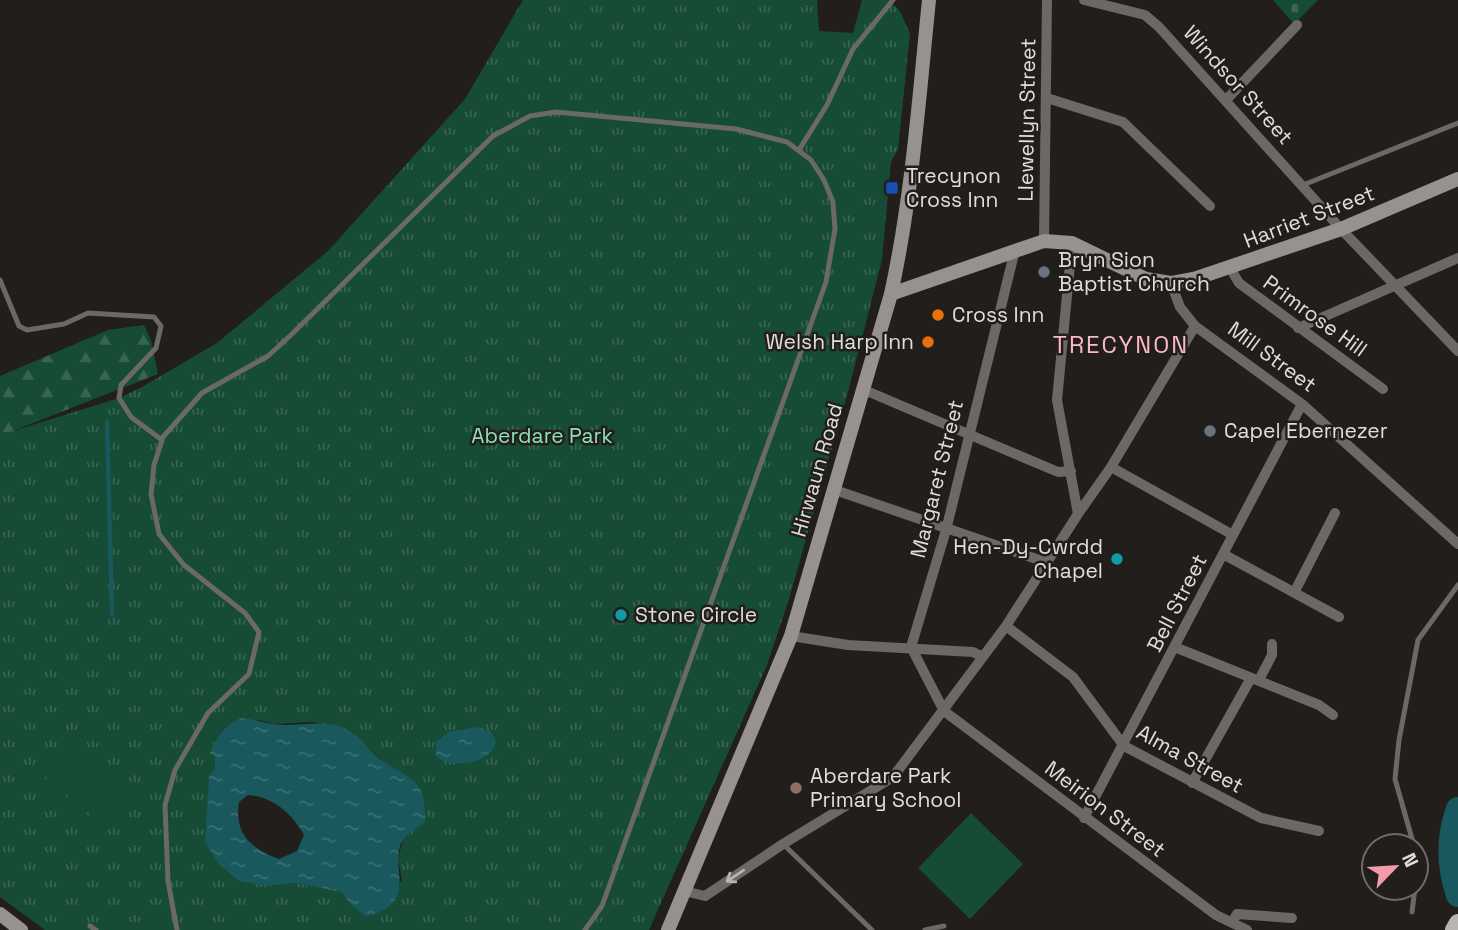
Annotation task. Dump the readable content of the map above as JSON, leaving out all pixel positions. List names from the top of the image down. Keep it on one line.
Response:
{"streets":{"main road":["Harriet Street","Hirwaun Road"],"street":["Windsor Street","Llewellyn Street","Primrose Hill","Mill Street","Margaret Street","Bell Street","Alma Street","Meirion Street"]},"crossings":[["Windsor Street","Harriet Street"],["Harriet Street","Primrose Hill"],["Harriet Street","Mill Street"],["Mill Street","Bell Street"],["Bell Street","Alma Street"],["Bell Street","Meirion Street"]],"districts":["TRECYNON"],"parks":["Aberdare Park"],"places":{"transit":["Trecynon Cross Inn"],"other":["Bryn Sion Baptist Church","Cross Inn","Welsh Harp Inn","Capel Ebernezer","Hen-Dy-Cwrdd Chapel","Stone Circle","Aberdare Park Primary School"]},"north":"top right"}
